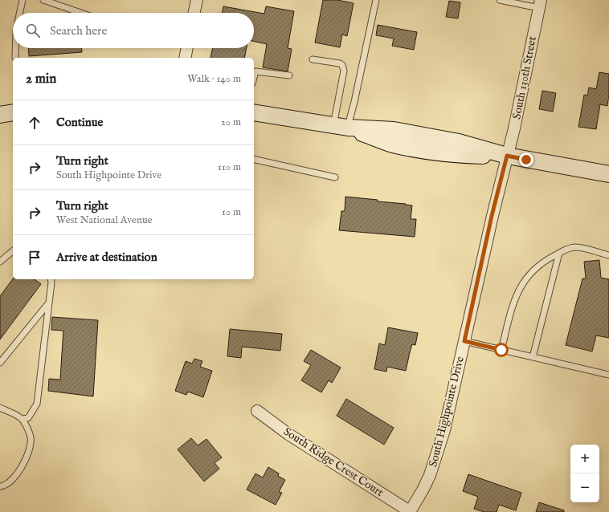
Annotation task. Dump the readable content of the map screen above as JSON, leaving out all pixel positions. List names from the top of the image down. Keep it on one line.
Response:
{"streets":{"street":["South 130th Street","South Highpointe Drive","South Ridge Crest Court"]},"crossings":[["South 130th Street","South Highpointe Drive"],["South Highpointe Drive","South Ridge Crest Court"]],"page":{"search":"Search here","heading":["2 min","Walk · 140 m"],"list":[["Continue","20 m"],["Turn right","South Highpointe Drive","110 m"],["Turn right","West National Avenue","10 m"],"Arrive at destination"],"map_buttons":["+","−"]}}
